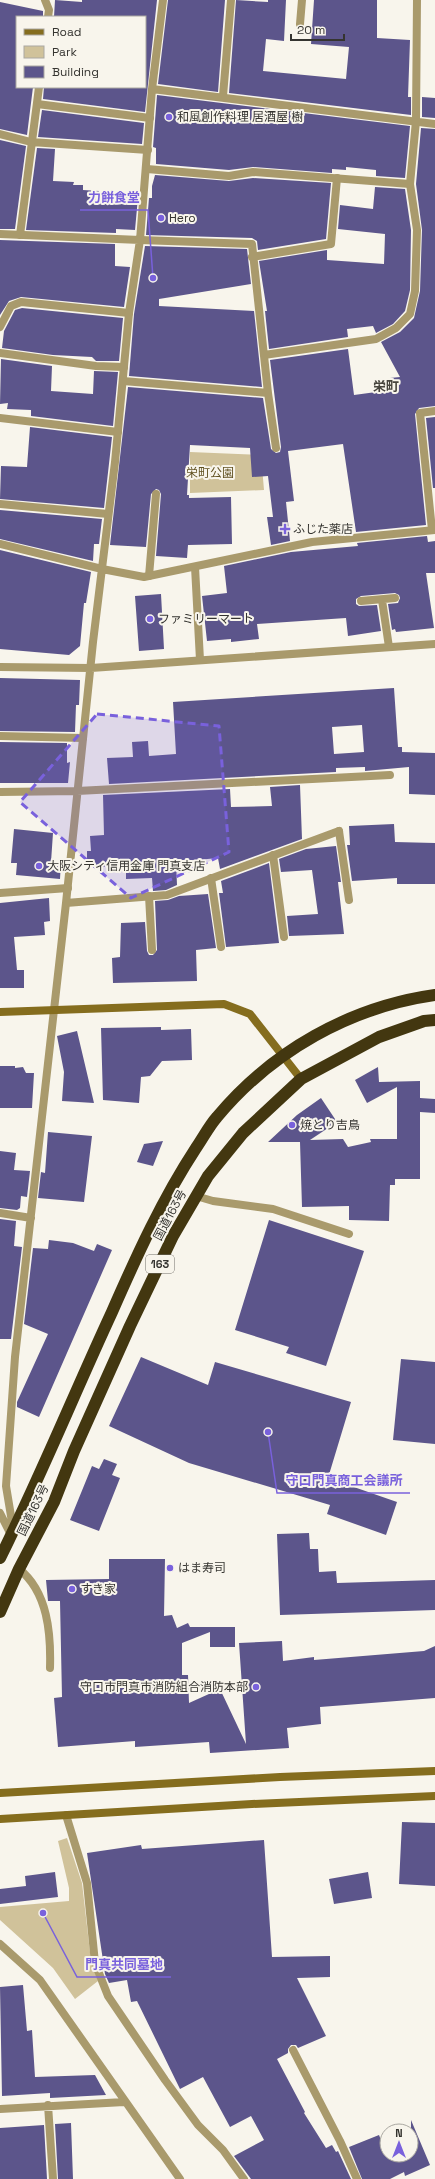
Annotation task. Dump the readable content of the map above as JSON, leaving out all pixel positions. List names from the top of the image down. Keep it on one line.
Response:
{"streets":{"highway":["国道163号","163"]},"districts":["栄町"],"parks":["栄町公園"],"places":{"other":["和風創作料理 居酒屋 樹","Hero","力餅食堂","ファミリーマート","大阪シティ信用金庫 門真支店","焼とり吉鳥","守口門真商工会議所","はま寿司","すき家","守口市門真市消防組合消防本部","門真共同墓地"],"health":["ふじた薬店"]},"legend":["Road","Park","Building"],"scale_bar":"20 m","north":"top"}
